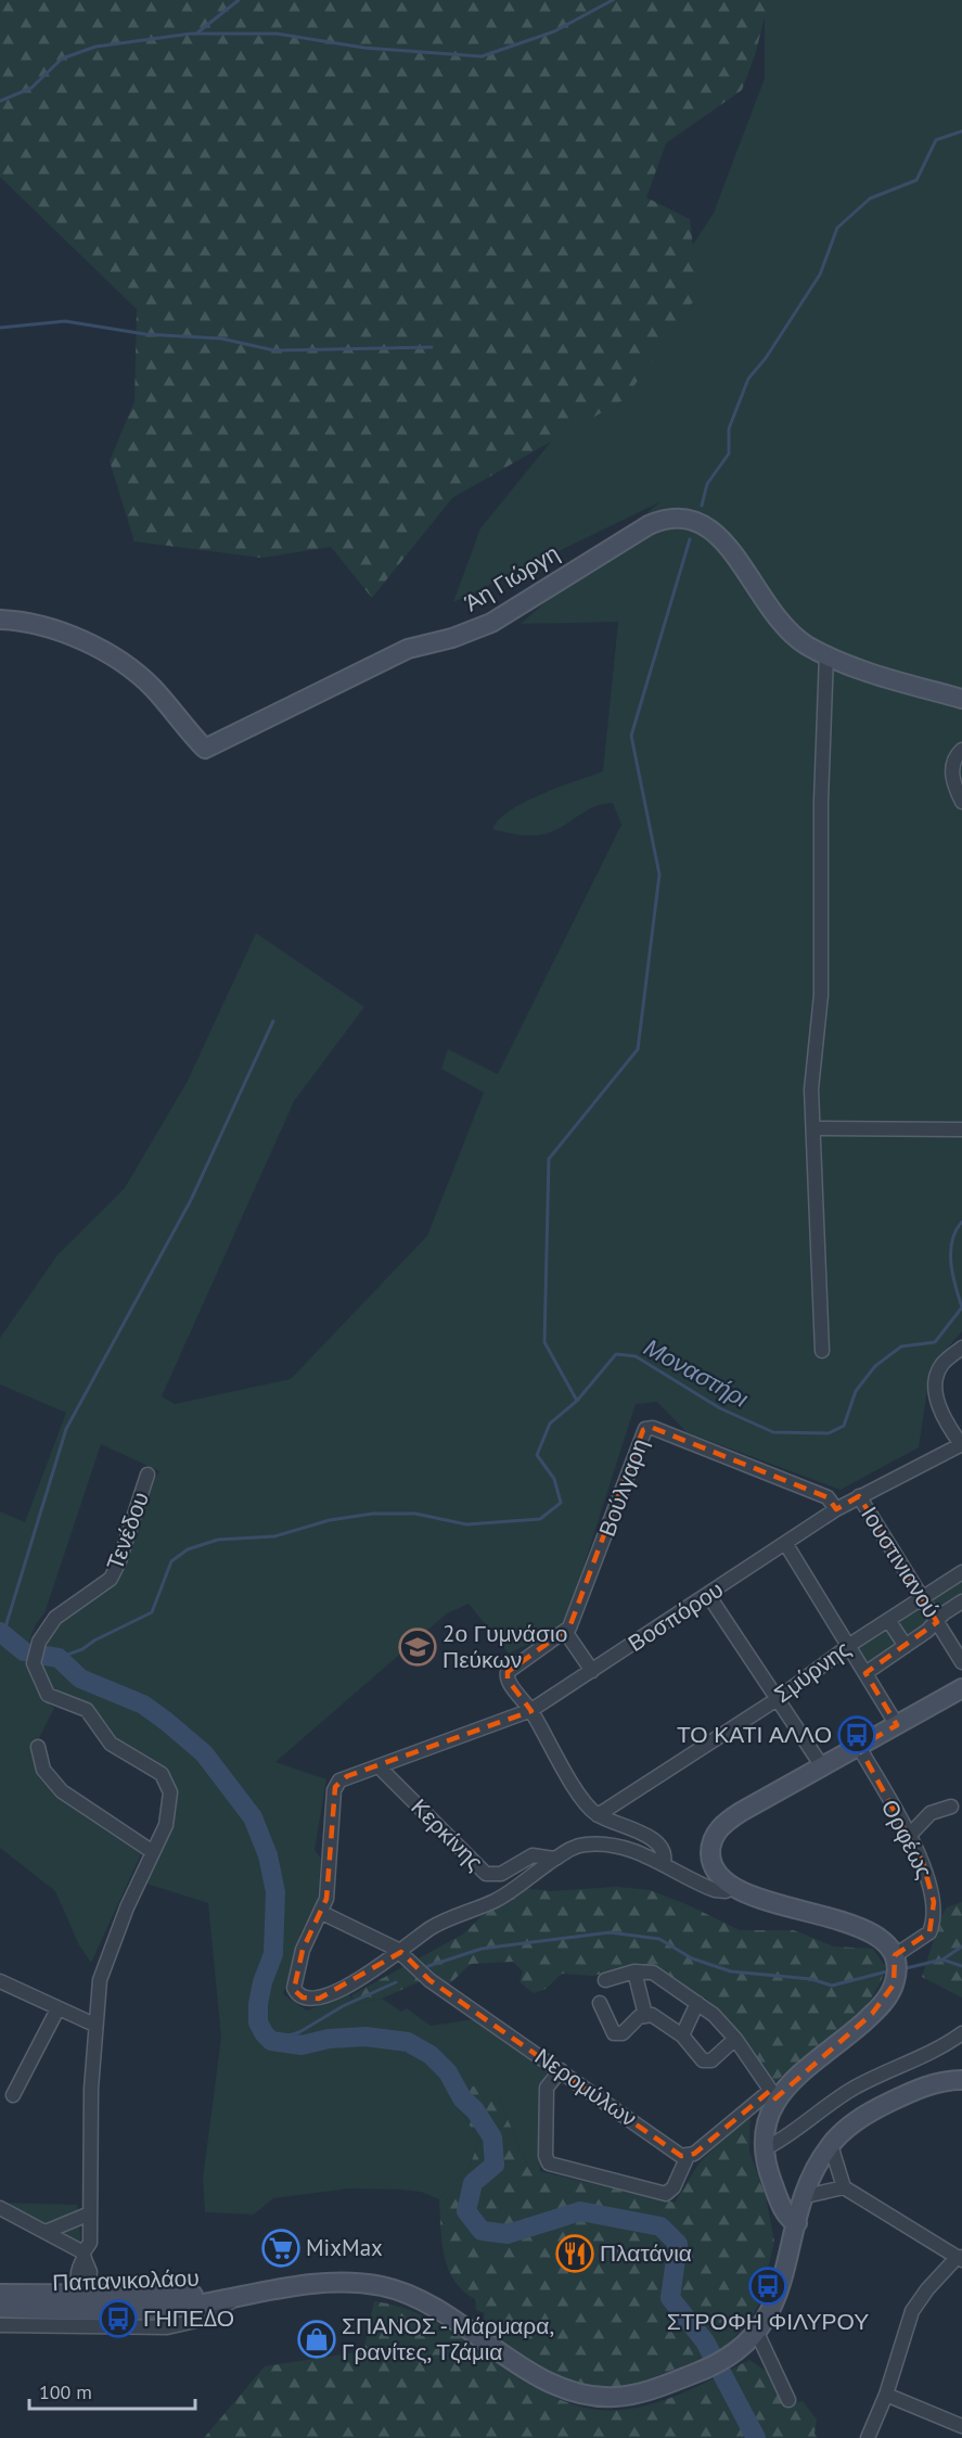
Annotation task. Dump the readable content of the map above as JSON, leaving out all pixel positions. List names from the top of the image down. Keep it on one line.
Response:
{"streets":{"main road":["Άη Γιώργη","Παπανικολάου"],"street":["Βούλγαρη","Τενέδου","Ιουστινιανού","Βοσπόρου","Σμύρνης","Κερκίνης","Ορφέως","Νερομύλων"]},"crossings":[["Βούλγαρη","Βοσπόρου"],["Ιουστινιανού","Βοσπόρου"],["Ιουστινιανού","Σμύρνης"],["Βοσπόρου","Κερκίνης"],["Βοσπόρου","Νερομύλων"]],"water":["Μοναστήρι"],"places":{"school or university":["2ο Γυμνάσιο Πεύκων"],"bus stop":["ΤΟ ΚΑΤΙ ΑΛΛΟ","ΣΤΡΟΦΗ ΦΙΛΥΡΟΥ","ΓΗΠΕΔΟ"],"supermarket":["MixMax"],"restaurant":["Πλατάνια"],"shop":["ΣΠΑΝΟΣ - Μάρμαρα, Γρανίτες, Τζάμια"]},"scale_bar":"100 m"}
